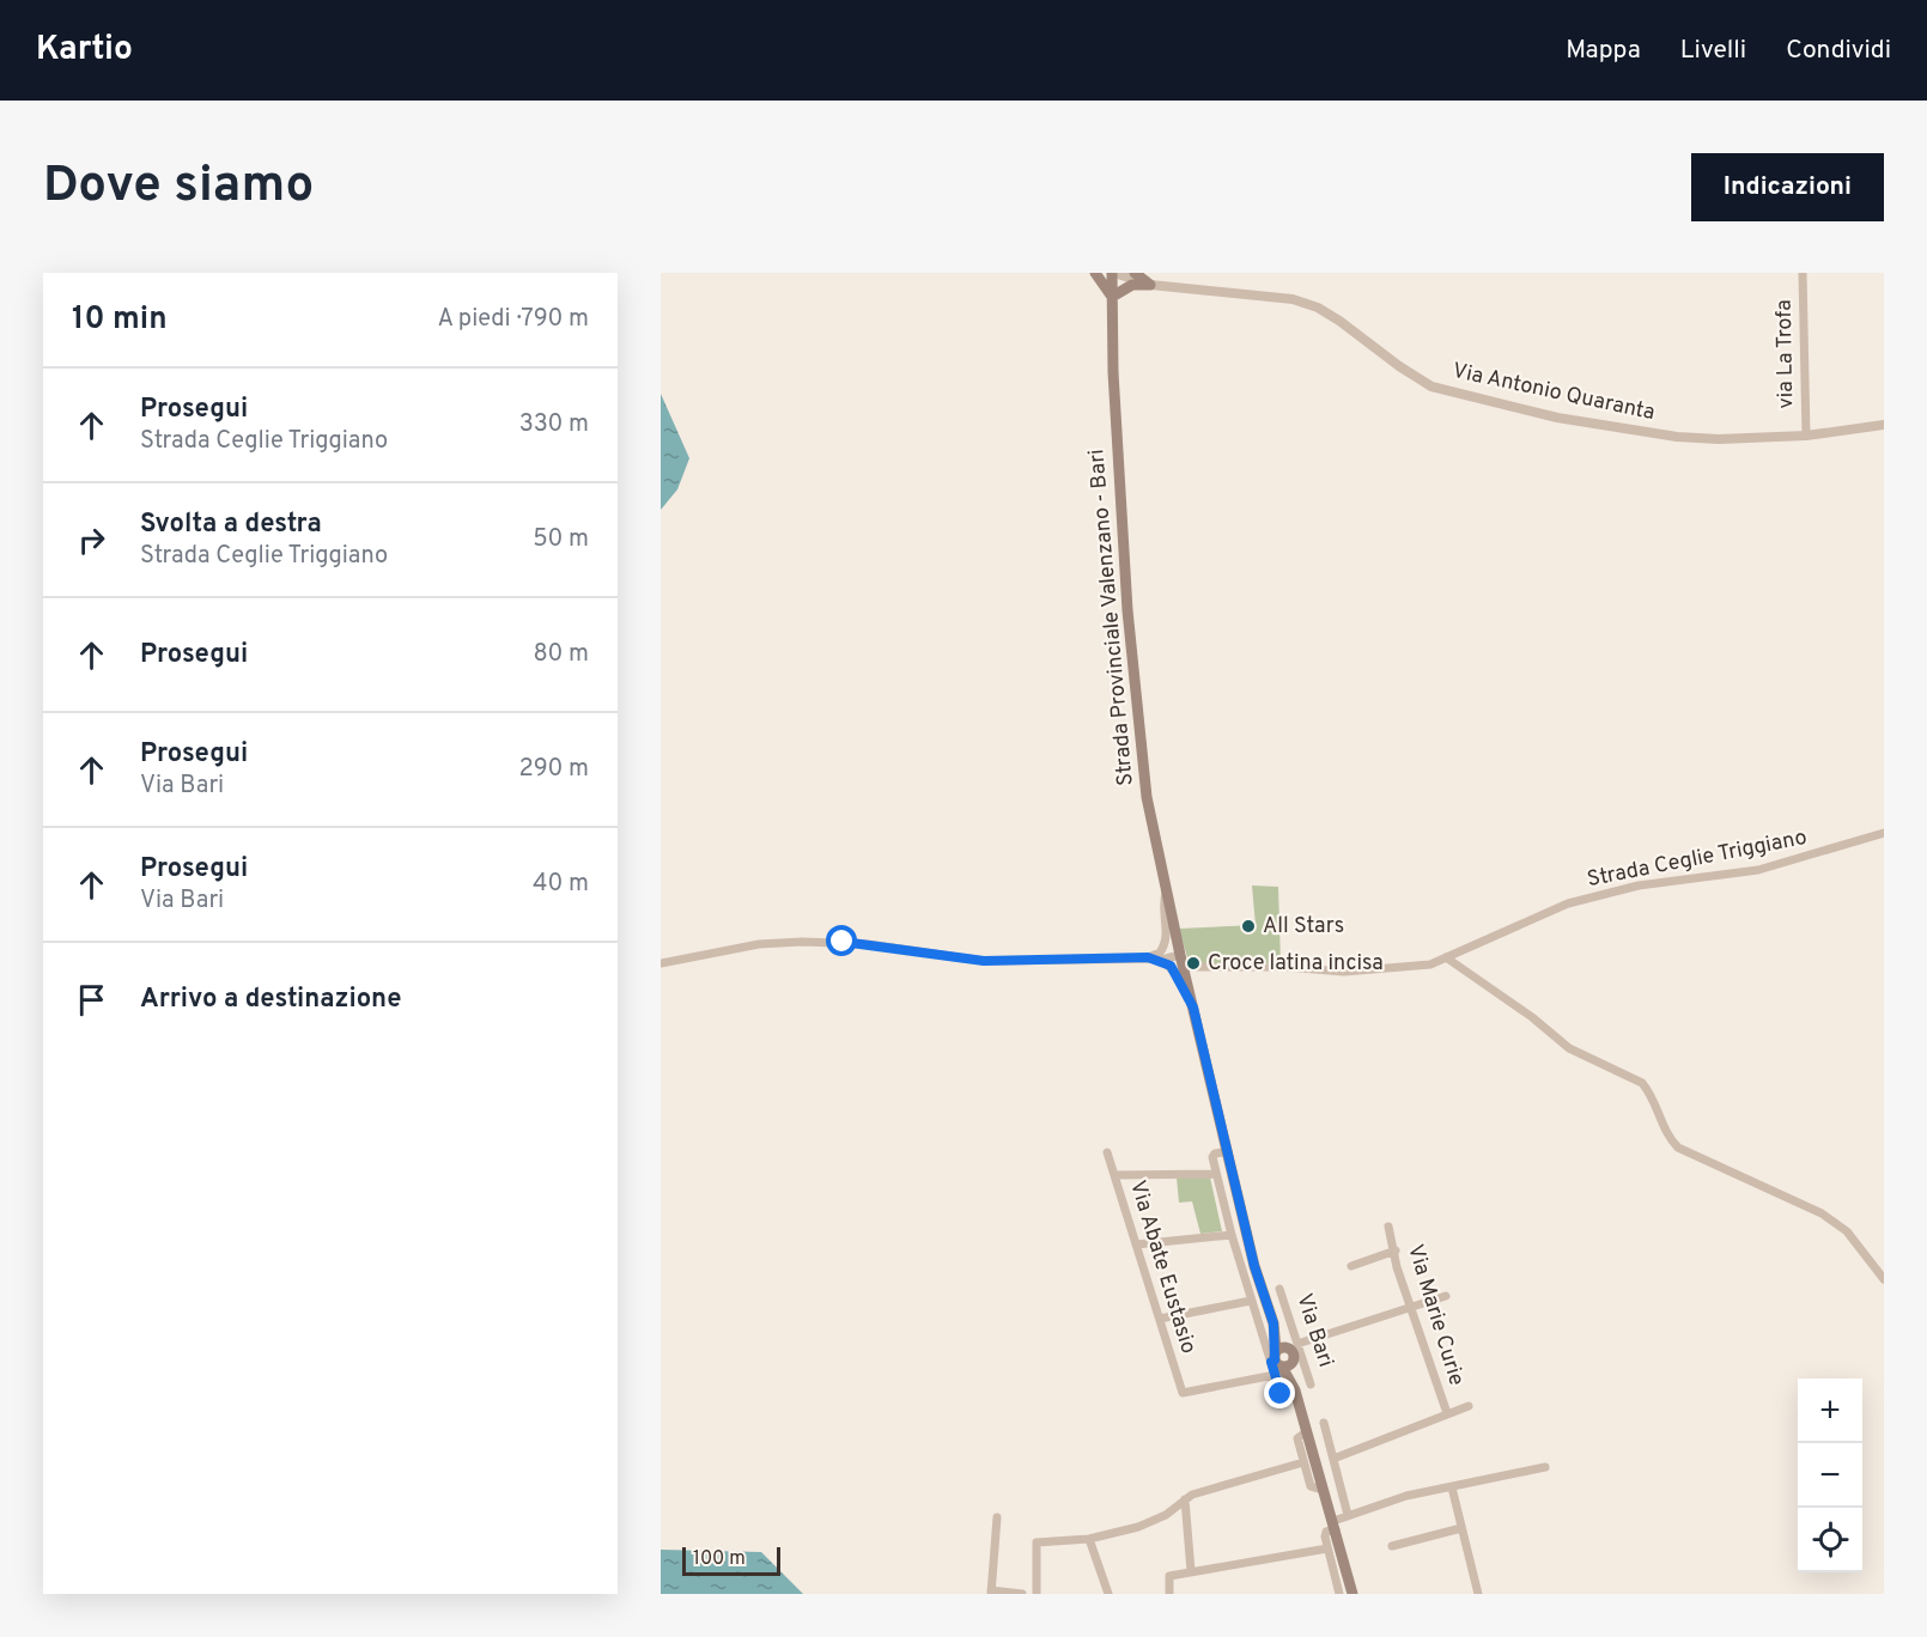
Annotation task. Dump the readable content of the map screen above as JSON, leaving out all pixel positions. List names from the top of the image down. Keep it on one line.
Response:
{"streets":{"main road":["Strada Provinciale Valenzano - Bari","Via Bari"],"street":["via La Trofa","Via Antonio Quaranta","Strada Ceglie Triggiano","Via Abate Eustasio","Via Marie Curie"]},"crossings":[["via La Trofa","Via Antonio Quaranta"],["Via Antonio Quaranta","Strada Provinciale Valenzano - Bari"],["Strada Provinciale Valenzano - Bari","Strada Ceglie Triggiano"],["Strada Provinciale Valenzano - Bari","Via Bari"],["Via Abate Eustasio","Via Bari"]],"places":["All Stars","Croce latina incisa"],"scale_bar":"100 m","page":{"header":"Kartio","nav":["Mappa","Livelli","Condividi"],"buttons":"Indicazioni","title":"Dove siamo","heading":["10 min","A piedi · 790 m"],"list":[["Prosegui","Strada Ceglie Triggiano","330 m"],["Svolta a destra","Strada Ceglie Triggiano","50 m"],["Prosegui","80 m"],["Prosegui","Via Bari","290 m"],["Prosegui","Via Bari","40 m"],"Arrivo a destinazione"],"map_buttons":["+","−"],"scale":"100 m"}}
